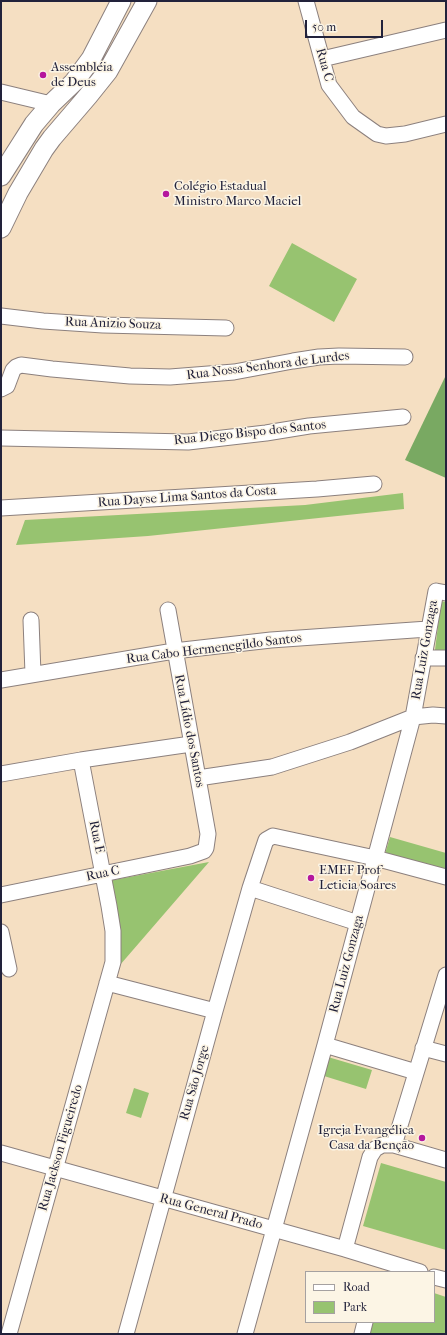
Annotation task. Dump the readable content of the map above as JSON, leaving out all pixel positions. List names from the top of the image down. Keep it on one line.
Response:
{"streets":{"street":["Rua C","Rua Anizio Souza","Rua Nossa Senhora de Lurdes","Rua Diego Bispo dos Santos","Rua Dayse Lima Santos da Costa","Rua Cabo Hermenegildo Santos","Rua Luiz Gonzaga","Rua Lídio dos Santos","Rua E","Rua São Jorge","Rua Jackson Figueiredo","Rua General Prado"]},"crossings":[["Rua C","Rua Lídio dos Santos"],["Rua C","Rua E"],["Rua Cabo Hermenegildo Santos","Rua Luiz Gonzaga"],["Rua Cabo Hermenegildo Santos","Rua Lídio dos Santos"],["Rua Luiz Gonzaga","Rua São Jorge"],["Rua Luiz Gonzaga","Rua General Prado"],["Rua E","Rua Jackson Figueiredo"],["Rua São Jorge","Rua General Prado"],["Rua Jackson Figueiredo","Rua General Prado"]],"places":["Assembléia de Deus","Colégio Estadual Ministro Marco Maciel","EMEF Prof Leticia Soares","Igreja Evangélica Casa da Benção"],"legend":["Road","Park"],"scale_bar":"50 m"}
